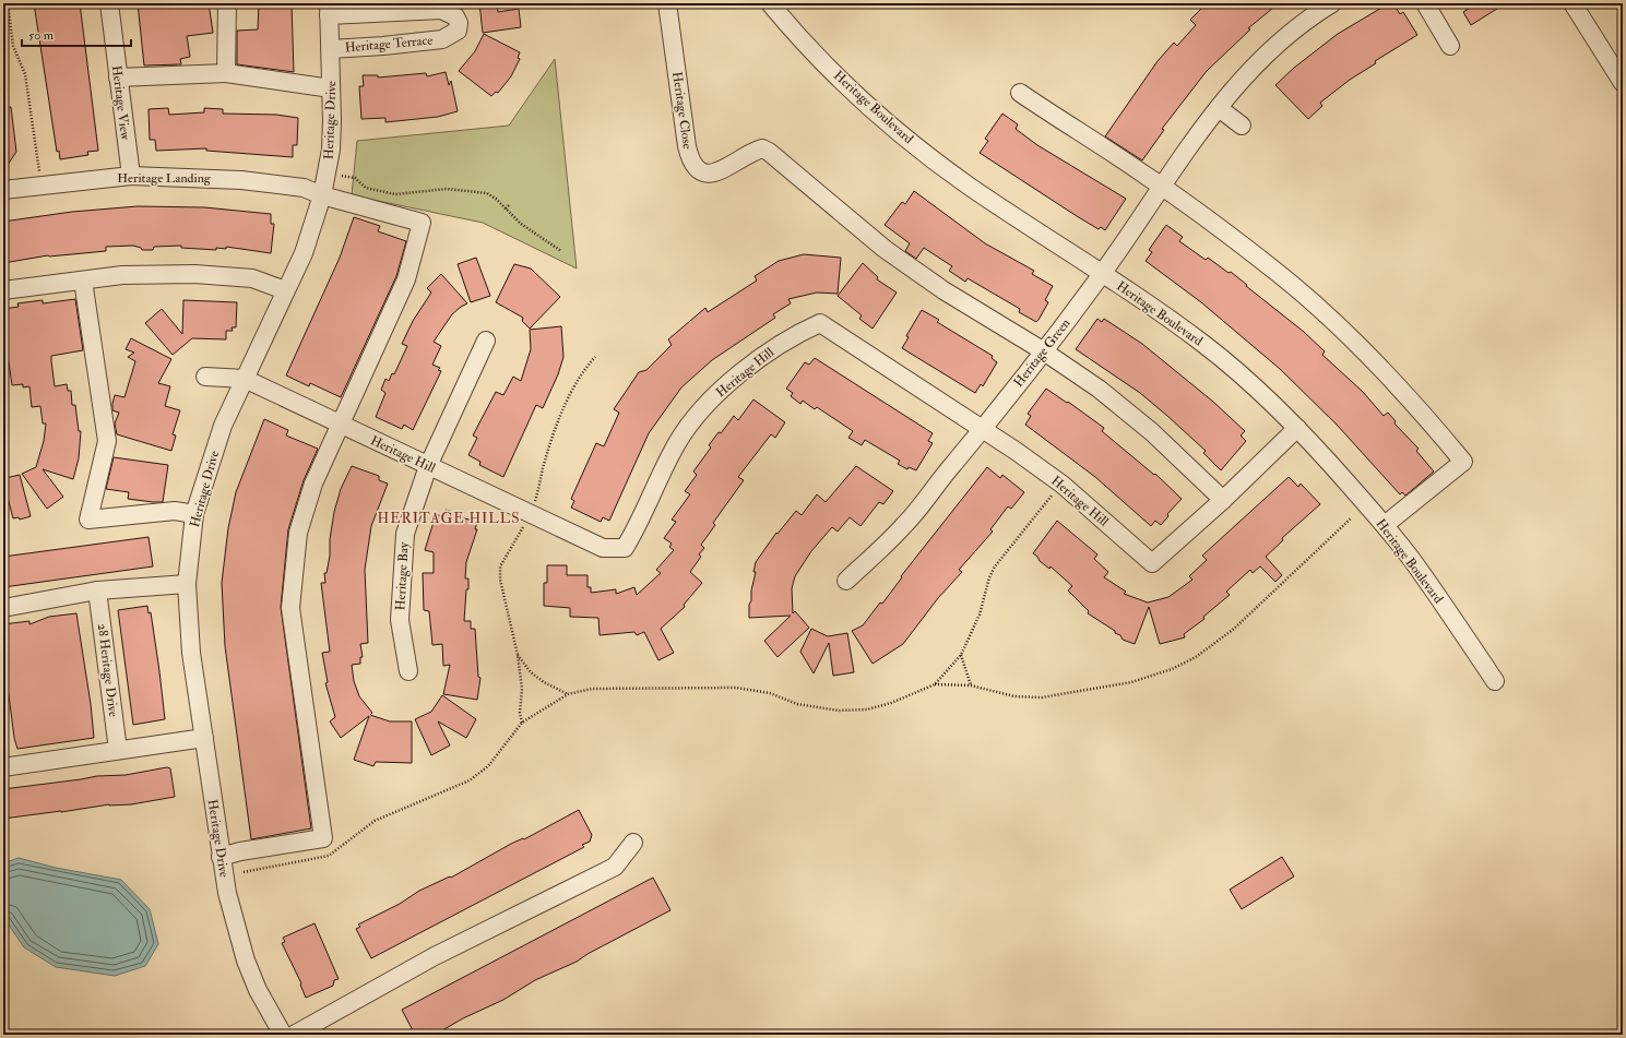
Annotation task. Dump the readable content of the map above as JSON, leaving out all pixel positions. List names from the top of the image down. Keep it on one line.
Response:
{"streets":{"street":["Heritage Terrace","Heritage View","Heritage Boulevard","Heritage Close","Heritage Drive","Heritage Landing","Heritage Green","Heritage Hill","Heritage Bay","28 Heritage Drive"]},"crossings":[["Heritage Terrace","Heritage Drive"],["Heritage View","Heritage Landing"],["Heritage Boulevard","Heritage Green"],["Heritage Boulevard","Heritage Hill"],["Heritage Close","Heritage Green"],["Heritage Drive","Heritage Landing"],["Heritage Drive","Heritage Hill"],["Heritage Landing","Heritage Hill"],["Heritage Green","Heritage Hill"],["Heritage Hill","Heritage Bay"]],"districts":["HERITAGE HILLS"],"scale_bar":"50 m"}
